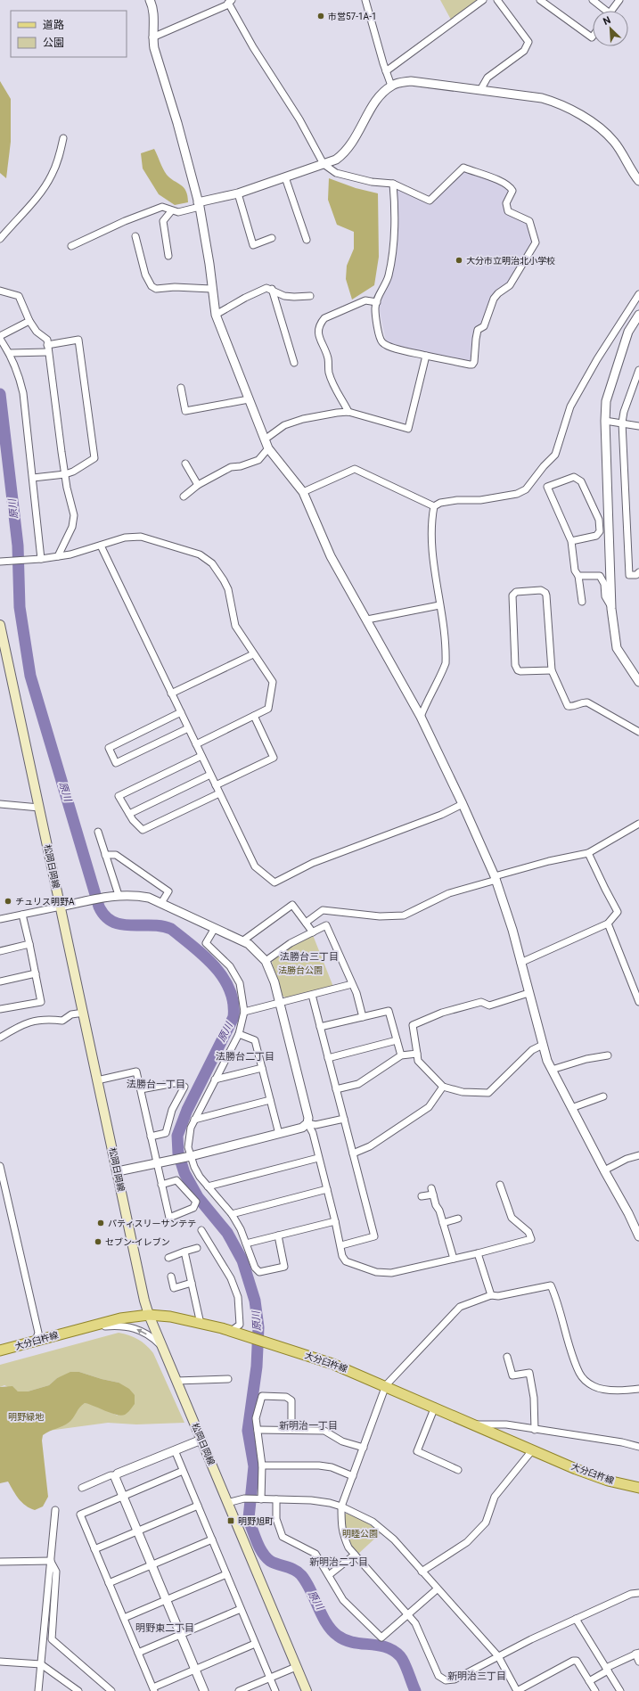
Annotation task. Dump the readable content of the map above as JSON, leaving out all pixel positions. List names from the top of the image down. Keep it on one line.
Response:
{"streets":{"main road":["松岡日岡線","大分臼杵線"]},"crossings":[["松岡日岡線","大分臼杵線"]],"districts":["法勝台三丁目","法勝台二丁目","法勝台一丁目","新明治一丁目","新明治二丁目","明野東二丁目","新明治三丁目"],"water":["原川"],"parks":["法勝台公園","明野緑地","明睦公園"],"places":{"other":["市営57-1A-1","大分市立明治北小学校","チュリス明野A","パティスリーサンテテ","セブン-イレブン"],"transit":["明野旭町"]},"legend":["道路","公園"],"north":"top left"}
